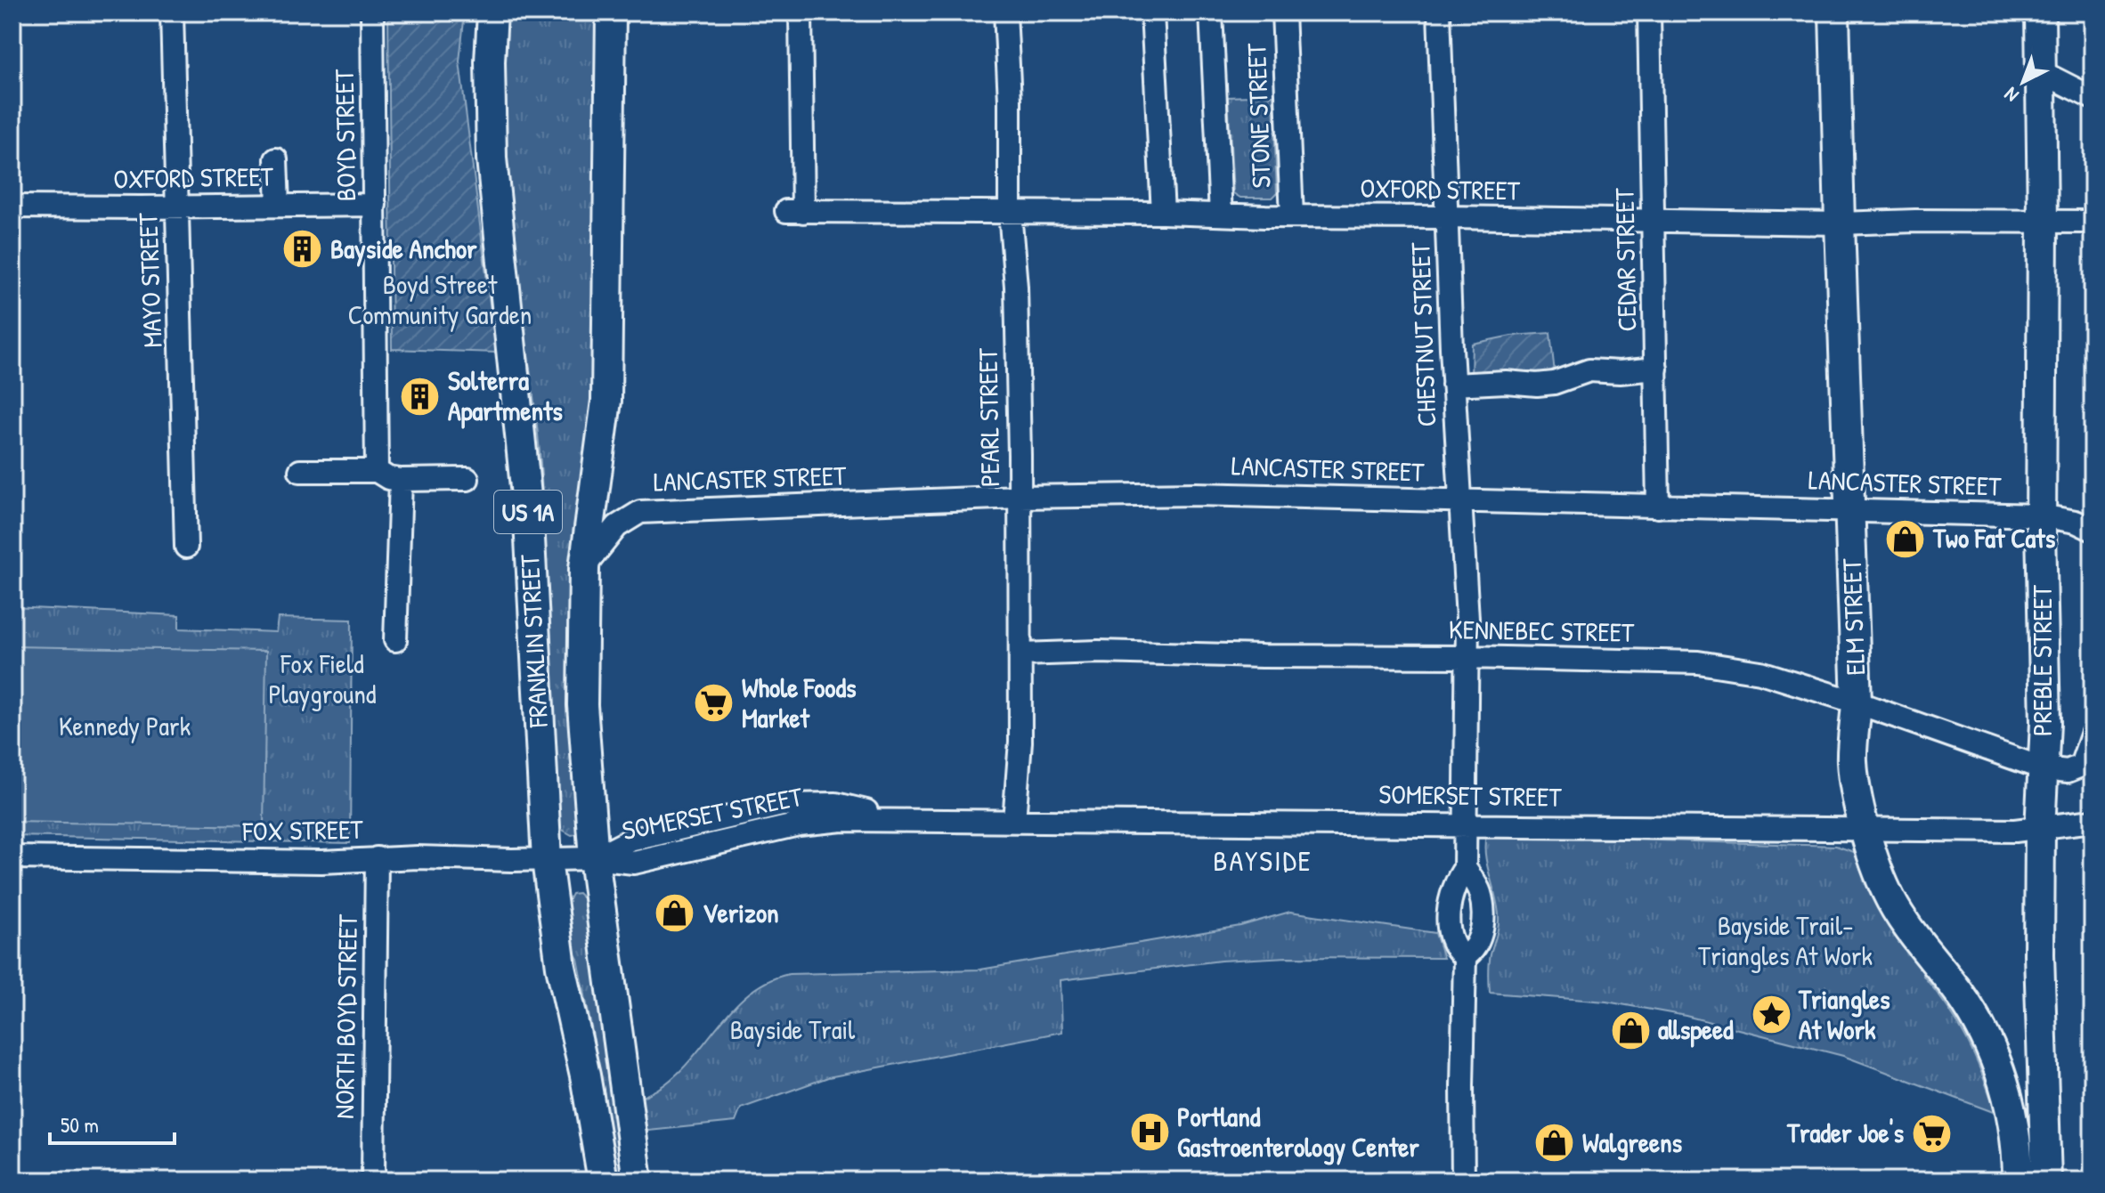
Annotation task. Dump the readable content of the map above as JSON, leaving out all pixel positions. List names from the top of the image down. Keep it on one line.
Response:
{"streets":{"main road":["US 1A","ELM STREET","FRANKLIN STREET","PREBLE STREET"],"street":["STONE STREET","BOYD STREET","OXFORD STREET","CEDAR STREET","MAYO STREET","CHESTNUT STREET","PEARL STREET","LANCASTER STREET","KENNEBEC STREET","SOMERSET STREET","FOX STREET","NORTH BOYD STREET"]},"crossings":[["STONE STREET","OXFORD STREET"],["BOYD STREET","OXFORD STREET"],["OXFORD STREET","CEDAR STREET"],["OXFORD STREET","MAYO STREET"],["OXFORD STREET","CHESTNUT STREET"],["OXFORD STREET","PEARL STREET"],["OXFORD STREET","ELM STREET"],["OXFORD STREET","PREBLE STREET"],["CEDAR STREET","LANCASTER STREET"],["CHESTNUT STREET","LANCASTER STREET"],["CHESTNUT STREET","KENNEBEC STREET"],["CHESTNUT STREET","SOMERSET STREET"],["PEARL STREET","LANCASTER STREET"],["PEARL STREET","KENNEBEC STREET"],["PEARL STREET","SOMERSET STREET"],["LANCASTER STREET","ELM STREET"],["LANCASTER STREET","FRANKLIN STREET"],["LANCASTER STREET","PREBLE STREET"],["ELM STREET","KENNEBEC STREET"],["ELM STREET","SOMERSET STREET"],["KENNEBEC STREET","PREBLE STREET"],["FRANKLIN STREET","SOMERSET STREET"],["FRANKLIN STREET","FOX STREET"],["PREBLE STREET","SOMERSET STREET"],["SOMERSET STREET","FOX STREET"],["FOX STREET","NORTH BOYD STREET"]],"districts":["BAYSIDE"],"parks":["Boyd Street Community Garden","Fox Field Playground","Kennedy Park","Bayside Trail- Triangles At Work","Bayside Trail"],"places":{"building":["Bayside Anchor","Solterra Apartments"],"shop":["Two Fat Cats","Verizon","allspeed","Walgreens"],"supermarket":["Whole Foods Market","Trader Joe's"],"place":["Triangles At Work"],"hospital":["Portland Gastroenterology Center"]},"scale_bar":"50 m","north":"bottom left"}
